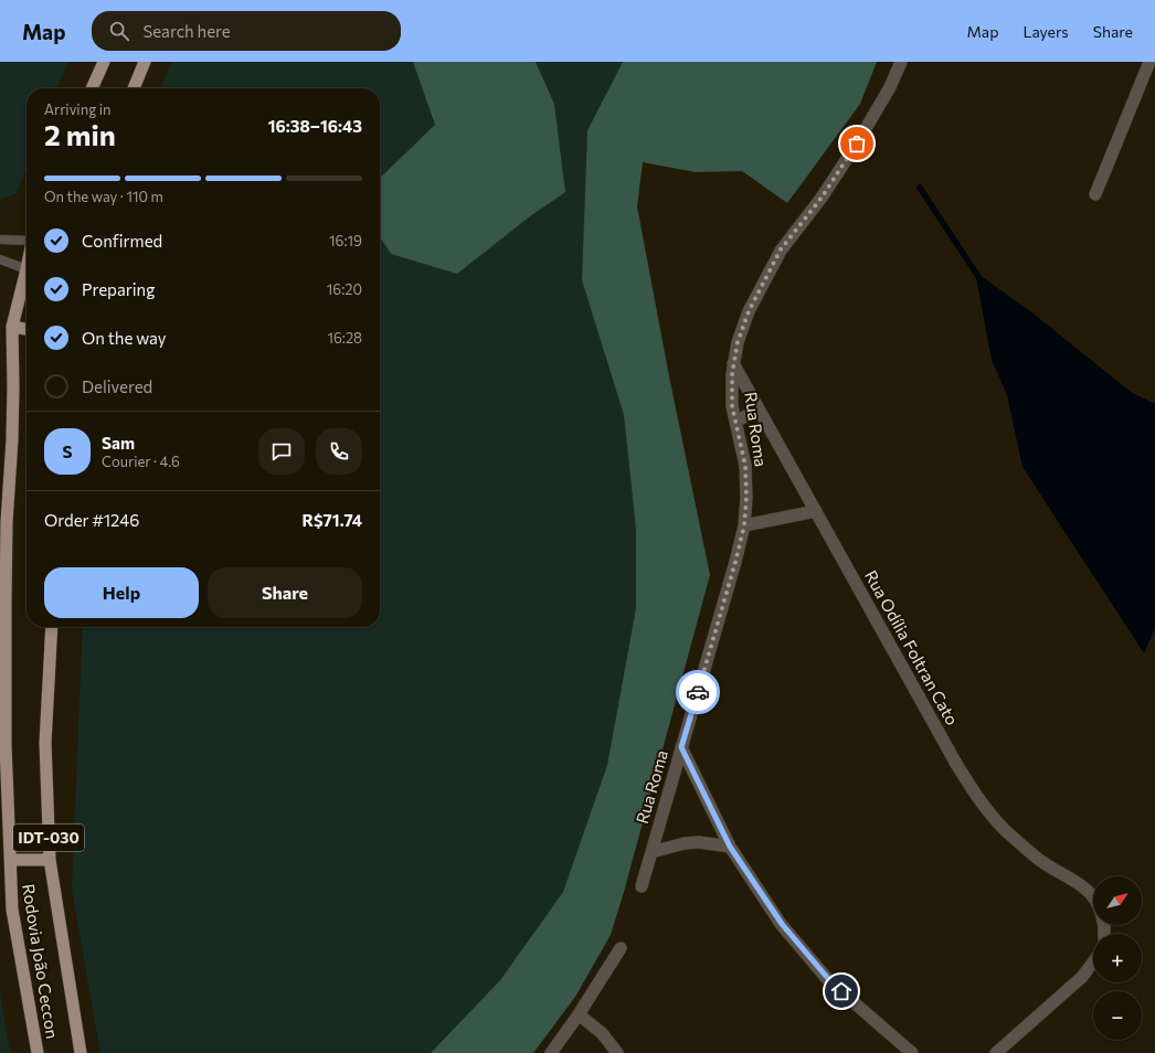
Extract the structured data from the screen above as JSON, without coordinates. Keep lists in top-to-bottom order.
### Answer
{
  "streets": {
    "main road": ["IDT-030", "Rodovia João Ceccon"],
    "street": ["Rua Roma", "Rua Odília Foltran Cato"]
  },
  "crossings": [
    ["Rua Roma", "Rua Odília Foltran Cato"]
  ],
  "north": "top right",
  "page": {
    "header": "Map",
    "search": "Search here",
    "nav": ["Map", "Layers", "Share"],
    "heading": ["2 min", "Arriving in", "16:38–16:43"],
    "panel": [
      "Sam",
      "Courier · 4.6",
      "Order #1246",
      "R$71.74"
    ],
    "bar": "On the way · 110 m",
    "list": [
      ["Confirmed", "16:19"],
      ["Preparing", "16:20"],
      ["On the way", "16:28"],
      "Delivered"
    ],
    "round": "S",
    "buttons": ["Help", "Share"],
    "map_buttons": ["+", "−"]
  }
}
